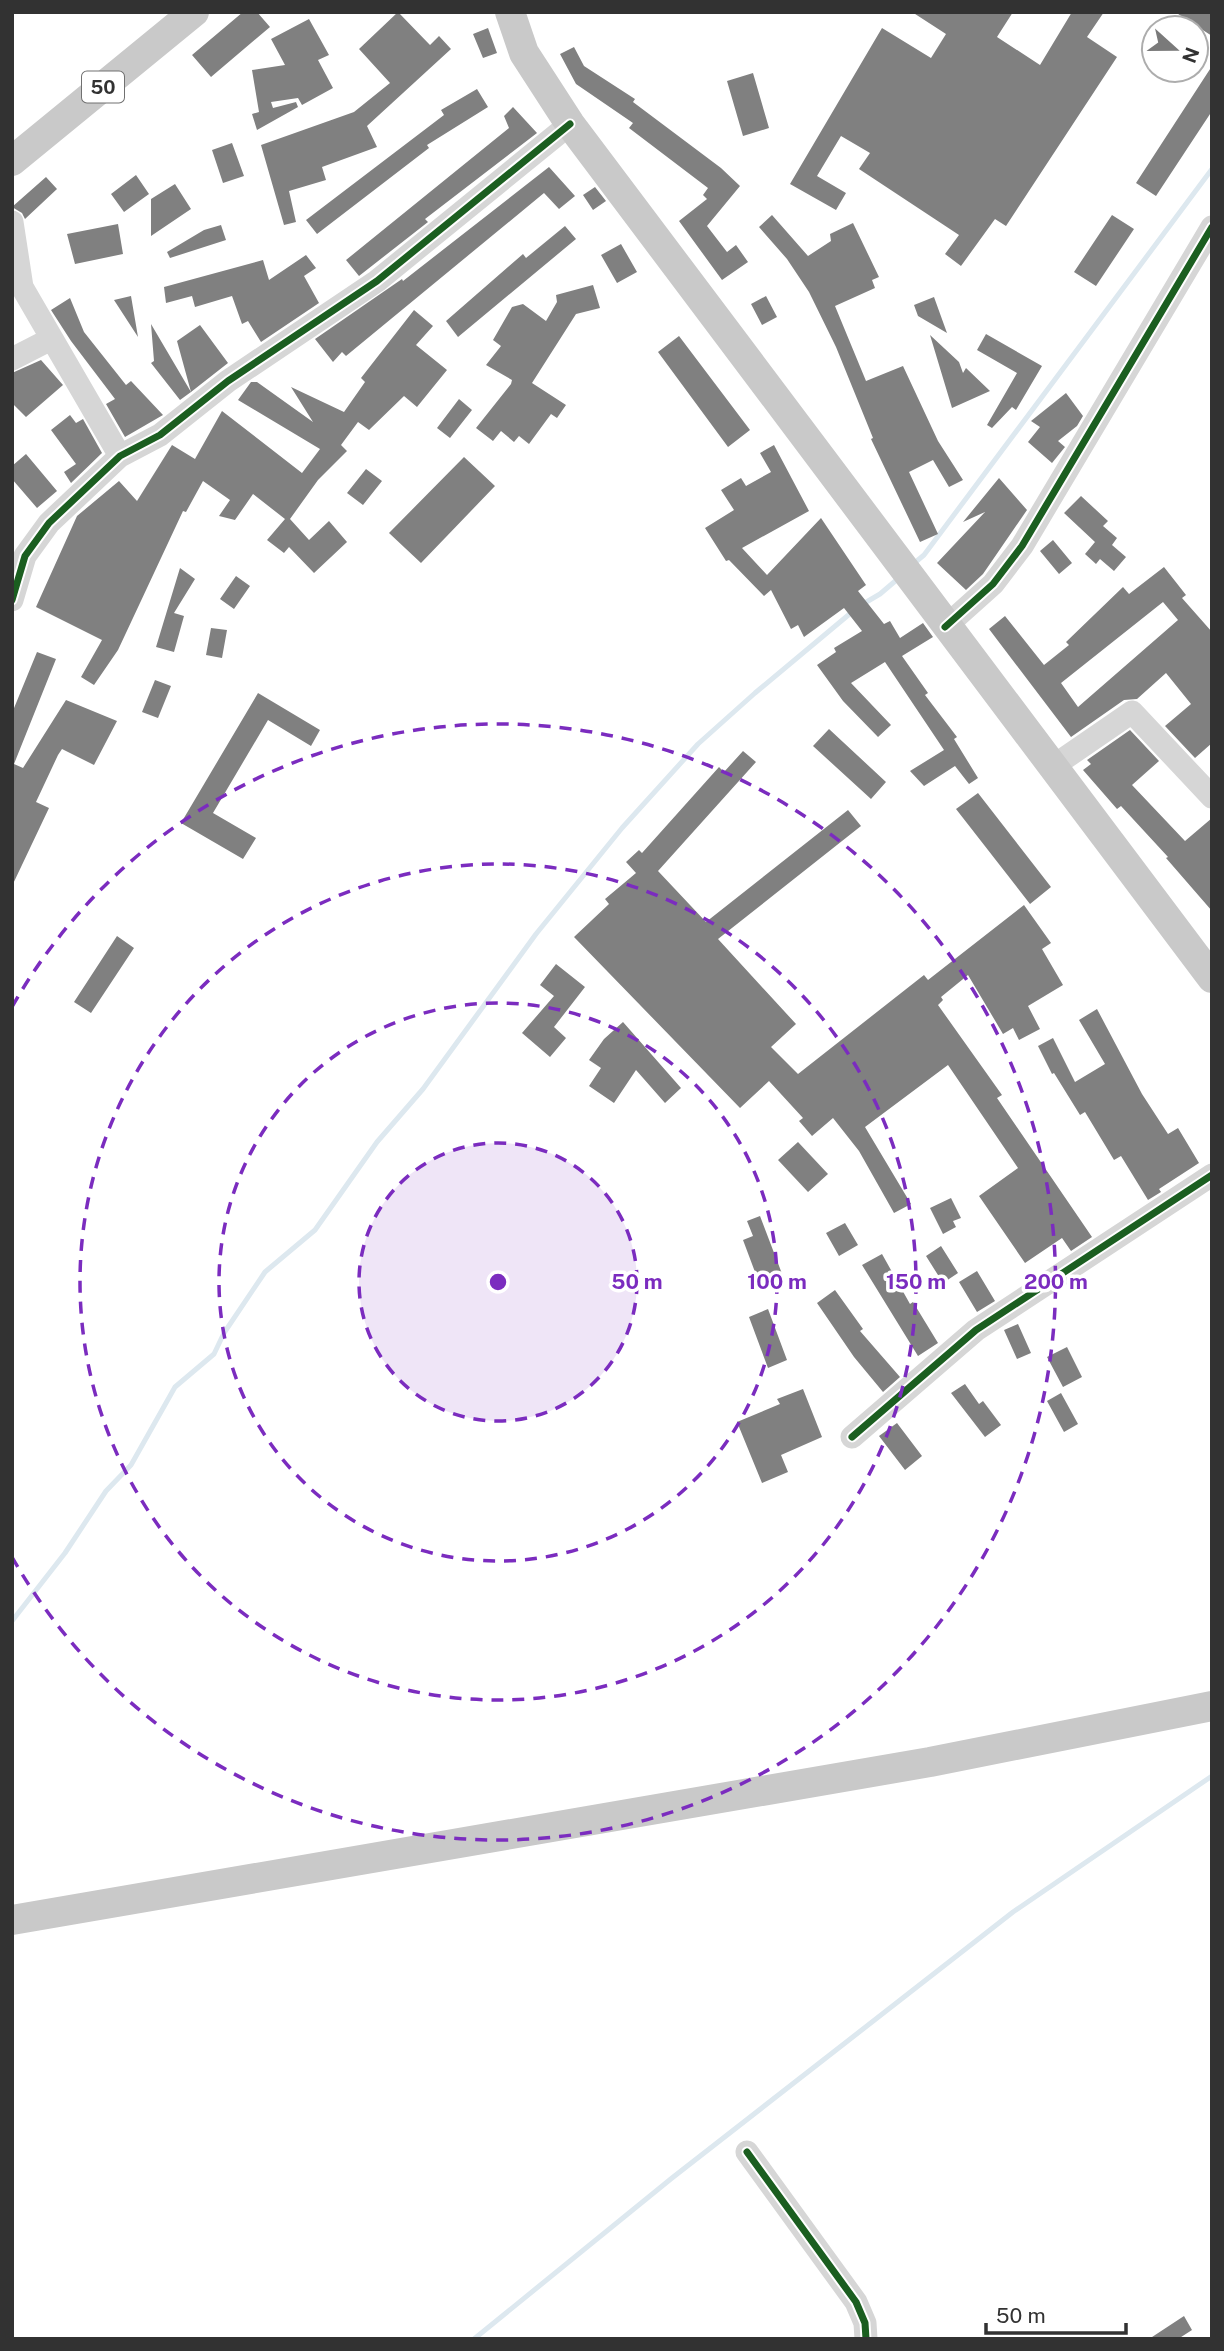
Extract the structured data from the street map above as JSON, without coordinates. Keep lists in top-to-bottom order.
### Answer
{
  "streets": {
    "main road": ["50"]
  },
  "scale_bar": "50 m",
  "north": "right",
  "rings": [
    "50 m",
    "100 m",
    "150 m",
    "200 m"
  ]
}
